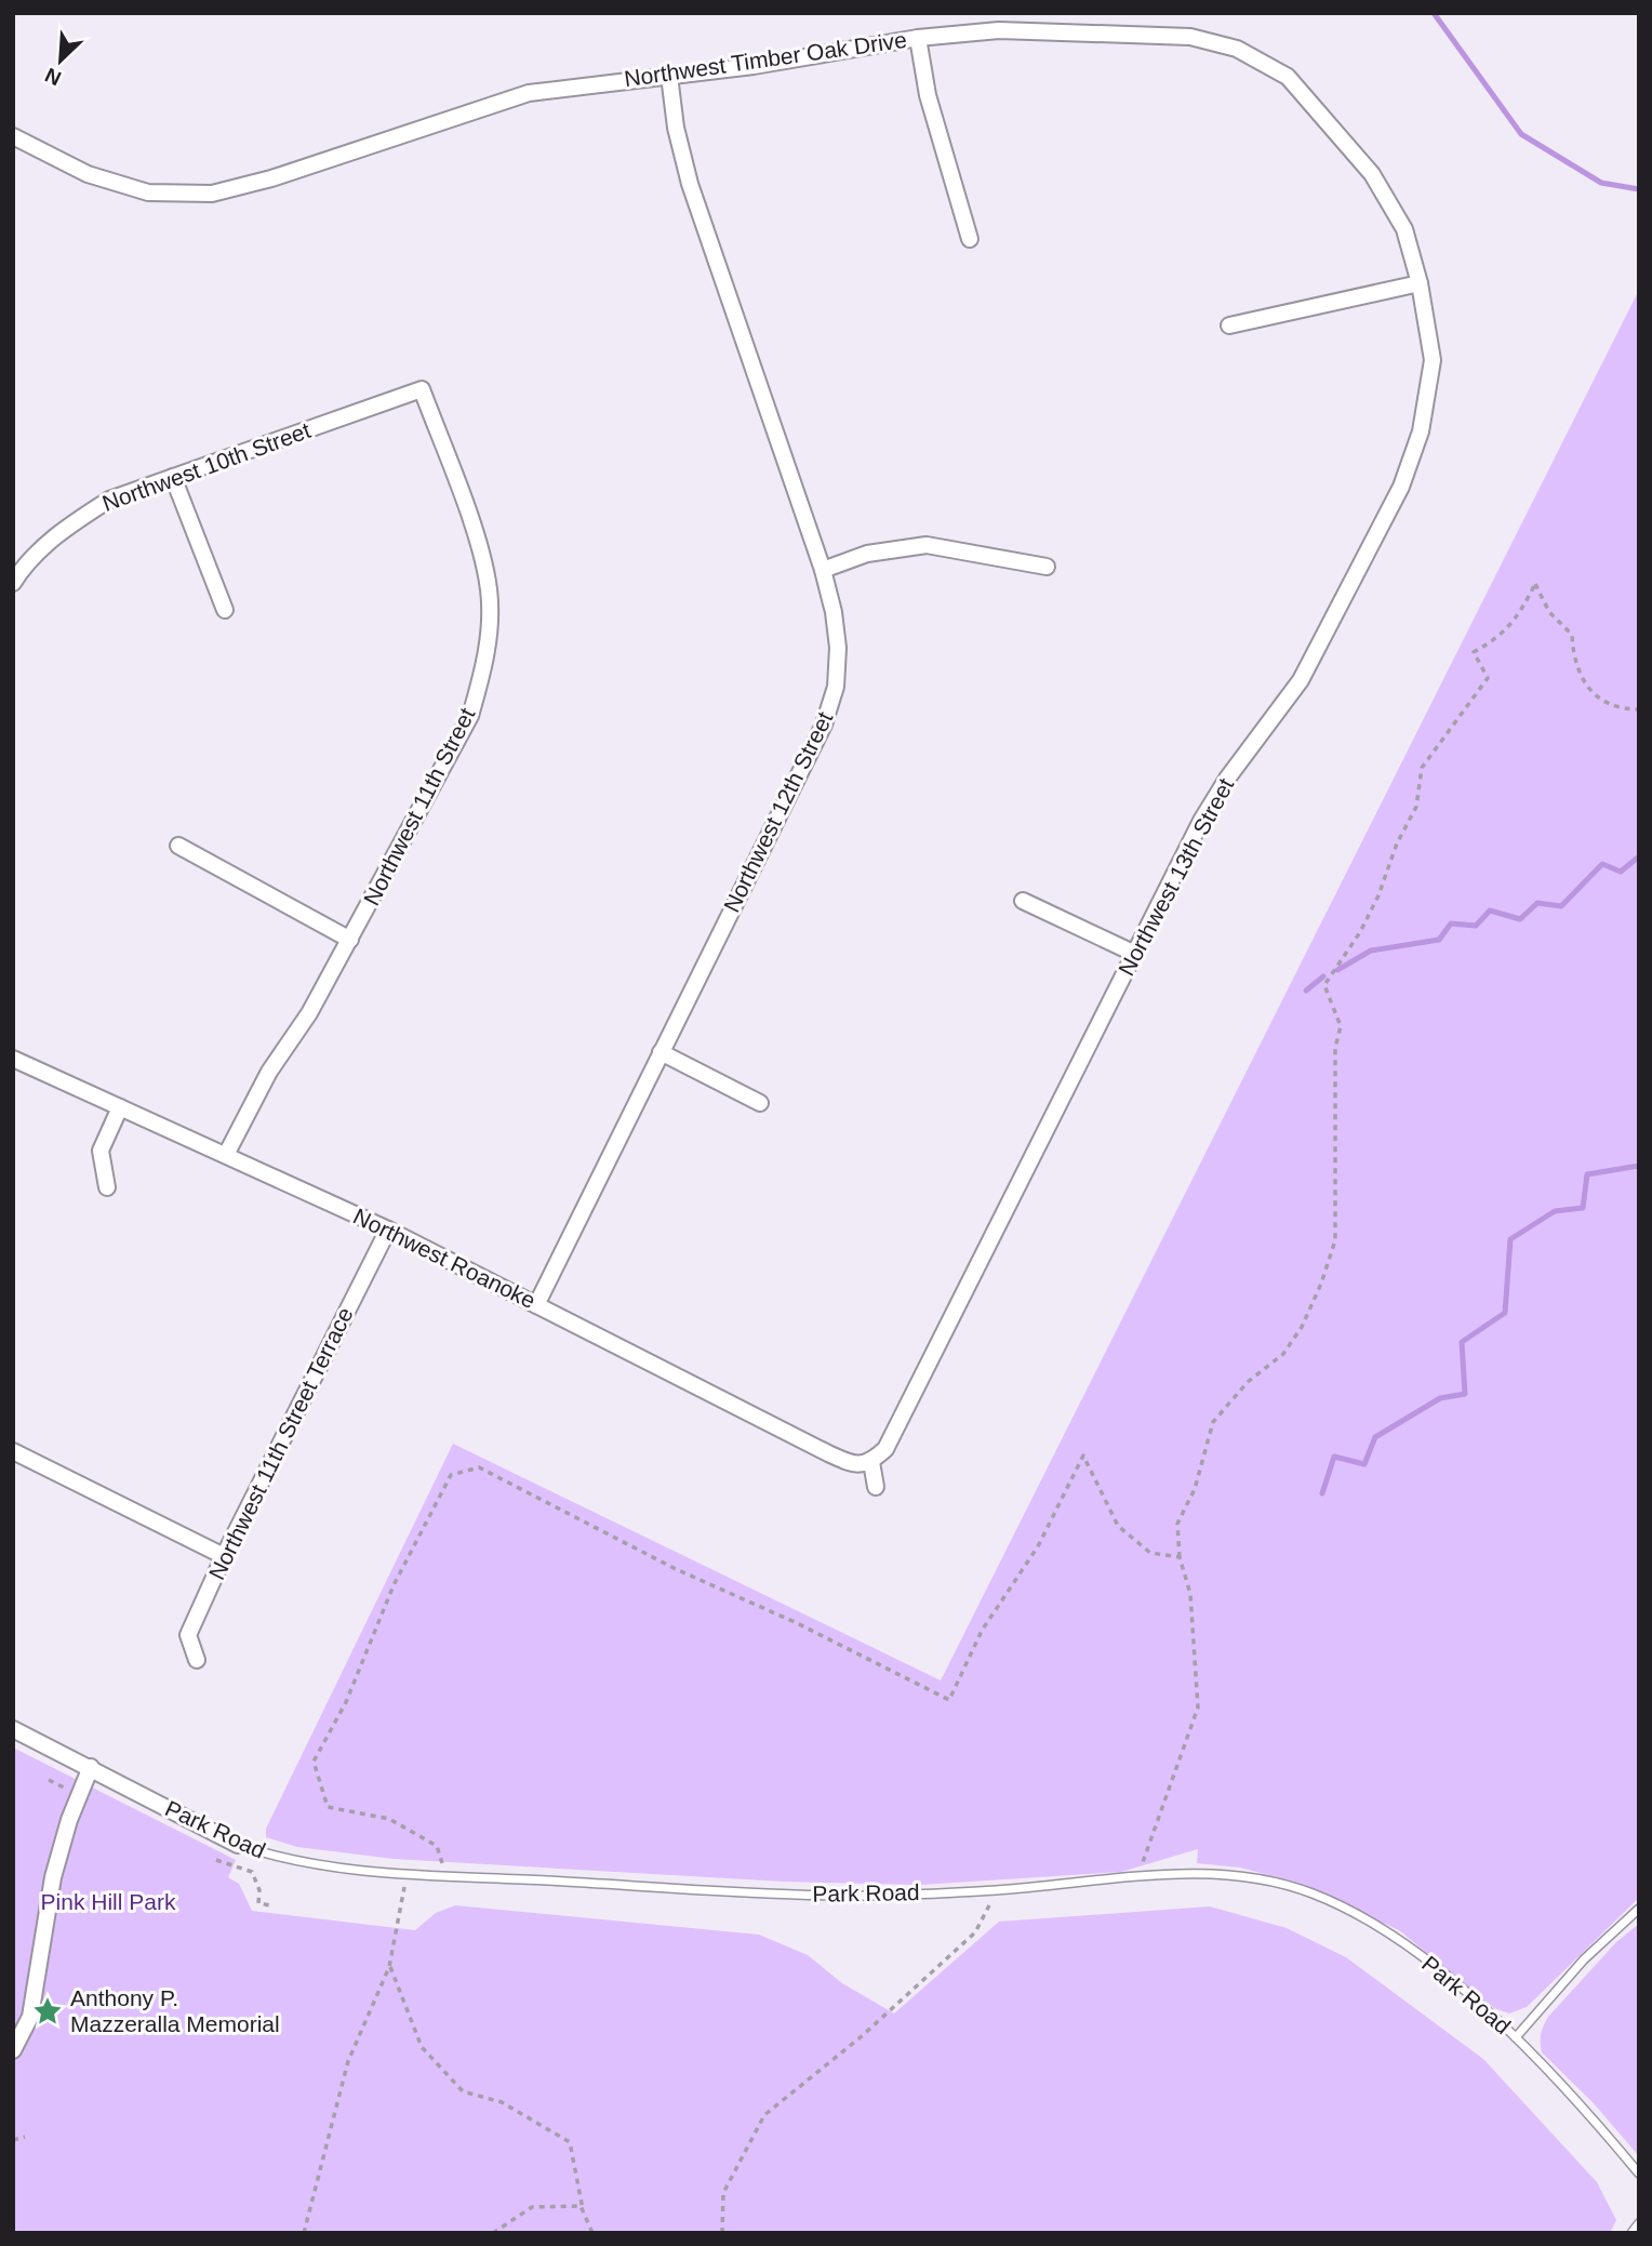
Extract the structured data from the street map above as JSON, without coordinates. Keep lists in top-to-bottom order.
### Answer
{
  "streets": {
    "street": [
      "Northwest Timber Oak Drive",
      "Northwest 10th Street",
      "Northwest 11th Street",
      "Northwest 12th Street",
      "Northwest 13th Street",
      "Northwest Roanoke",
      "Northwest 11th Street Terrace",
      "Park Road"
    ]
  },
  "crossings": [
    ["Northwest Timber Oak Drive", "Northwest 12th Street"],
    ["Northwest Timber Oak Drive", "Northwest 13th Street"],
    ["Northwest 10th Street", "Northwest 11th Street"],
    ["Northwest 11th Street", "Northwest Roanoke"],
    ["Northwest 12th Street", "Northwest Roanoke"],
    ["Northwest 13th Street", "Northwest Roanoke"],
    ["Northwest Roanoke", "Northwest 11th Street Terrace"]
  ],
  "parks": ["Pink Hill Park"],
  "places": {
    "place": ["Anthony P. Mazzeralla Memorial"]
  },
  "north": "bottom left"
}
